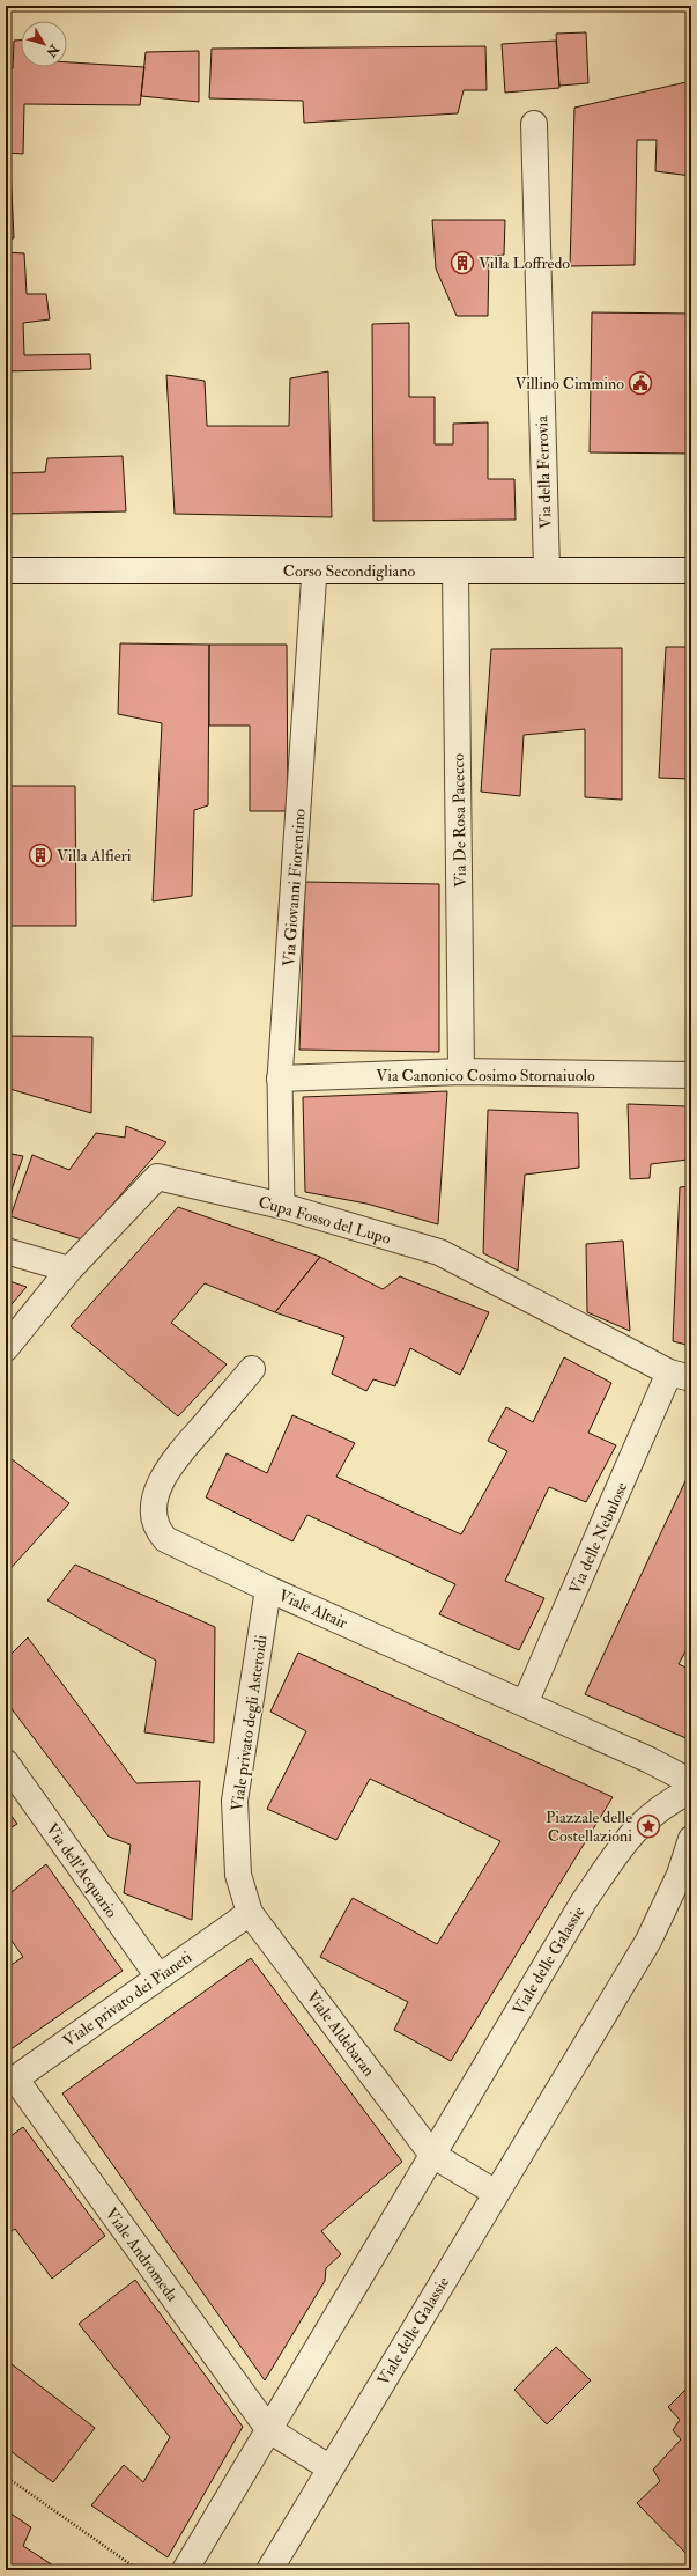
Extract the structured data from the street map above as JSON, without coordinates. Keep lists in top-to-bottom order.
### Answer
{
  "streets": {
    "street": [
      "Via della Ferrovia",
      "Corso Secondigliano",
      "Via De Rosa Pacecco",
      "Via Giovanni Fiorentino",
      "Via Canonico Cosimo Stornaiuolo",
      "Cupa Fosso del Lupo",
      "Via delle Nebulose",
      "Viale Altair",
      "Viale privato degli Asteroidi",
      "Via dell'Acquario",
      "Viale delle Galassie",
      "Viale privato dei Pianeti",
      "Viale Aldebaran",
      "Viale Andromeda"
    ]
  },
  "crossings": [
    ["Via della Ferrovia", "Corso Secondigliano"],
    ["Corso Secondigliano", "Via De Rosa Pacecco"],
    ["Corso Secondigliano", "Via Giovanni Fiorentino"],
    ["Via De Rosa Pacecco", "Via Canonico Cosimo Stornaiuolo"],
    ["Via Giovanni Fiorentino", "Via Canonico Cosimo Stornaiuolo"],
    ["Via Giovanni Fiorentino", "Cupa Fosso del Lupo"],
    ["Cupa Fosso del Lupo", "Via delle Nebulose"],
    ["Via delle Nebulose", "Viale Altair"],
    ["Viale Altair", "Viale privato degli Asteroidi"],
    ["Viale privato degli Asteroidi", "Viale privato dei Pianeti"],
    ["Viale privato degli Asteroidi", "Viale Aldebaran"],
    ["Via dell'Acquario", "Viale privato dei Pianeti"],
    ["Viale delle Galassie", "Viale Aldebaran"],
    ["Viale delle Galassie", "Viale Andromeda"],
    ["Viale privato dei Pianeti", "Viale Aldebaran"],
    ["Viale privato dei Pianeti", "Viale Andromeda"]
  ],
  "places": {
    "building": ["Villa Loffredo", "Villa Alfieri"],
    "public building": ["Villino Cimmino"],
    "place": ["Piazzale delle Costellazioni"]
  },
  "north": "bottom right"
}
